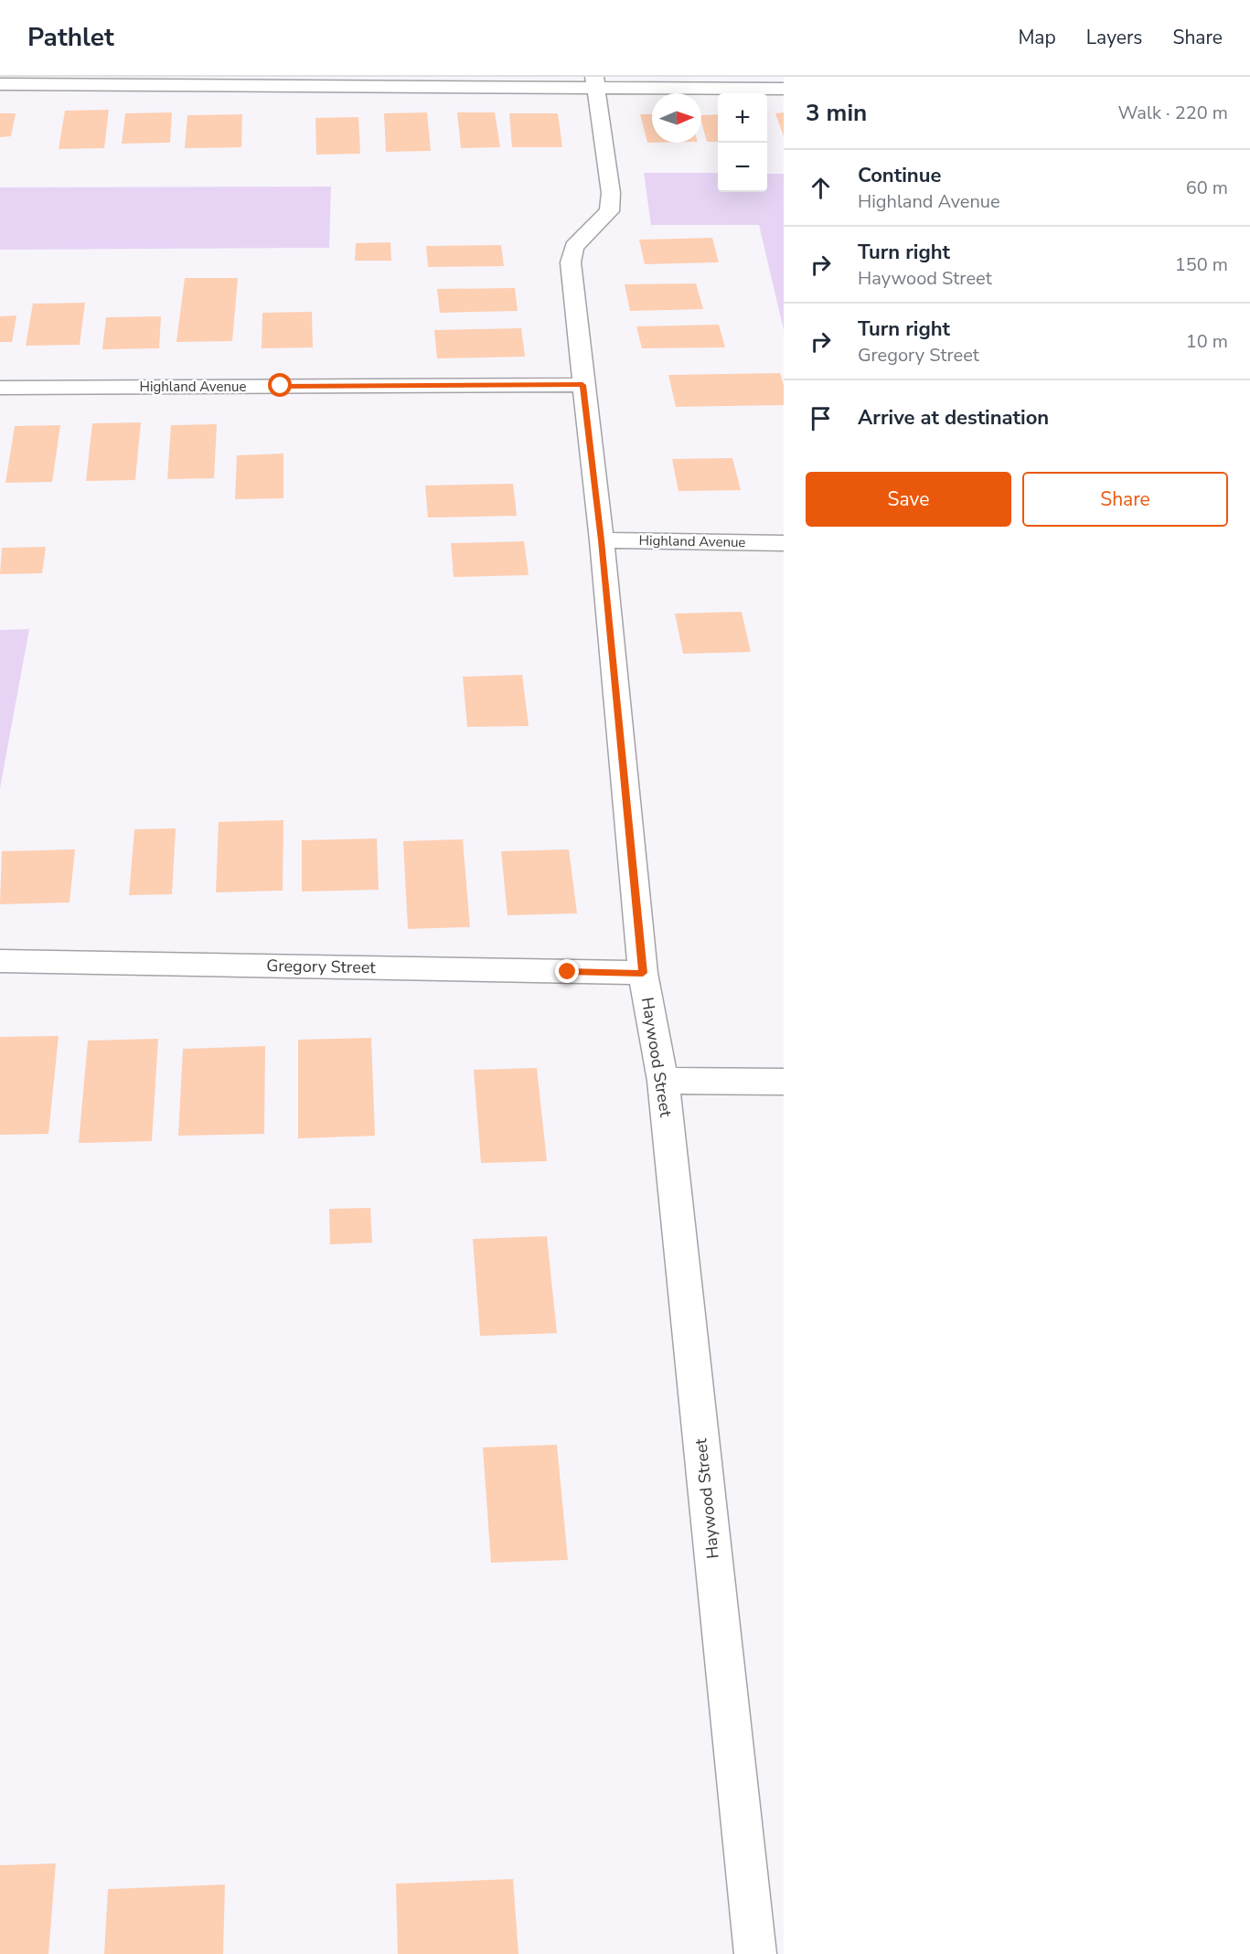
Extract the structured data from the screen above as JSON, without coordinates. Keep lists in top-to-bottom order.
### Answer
{
  "streets": {
    "street": ["Highland Avenue", "Gregory Street", "Haywood Street"]
  },
  "crossings": [
    ["Highland Avenue", "Haywood Street"],
    ["Gregory Street", "Haywood Street"]
  ],
  "north": "right",
  "page": {
    "header": "Pathlet",
    "nav": ["Map", "Layers", "Share"],
    "heading": ["3 min", "Walk · 220 m"],
    "map_buttons": ["+", "−"],
    "list": [
      ["Continue", "Highland Avenue", "60 m"],
      ["Turn right", "Haywood Street", "150 m"],
      ["Turn right", "Gregory Street", "10 m"],
      "Arrive at destination"
    ],
    "buttons": ["Save", "Share"]
  }
}
